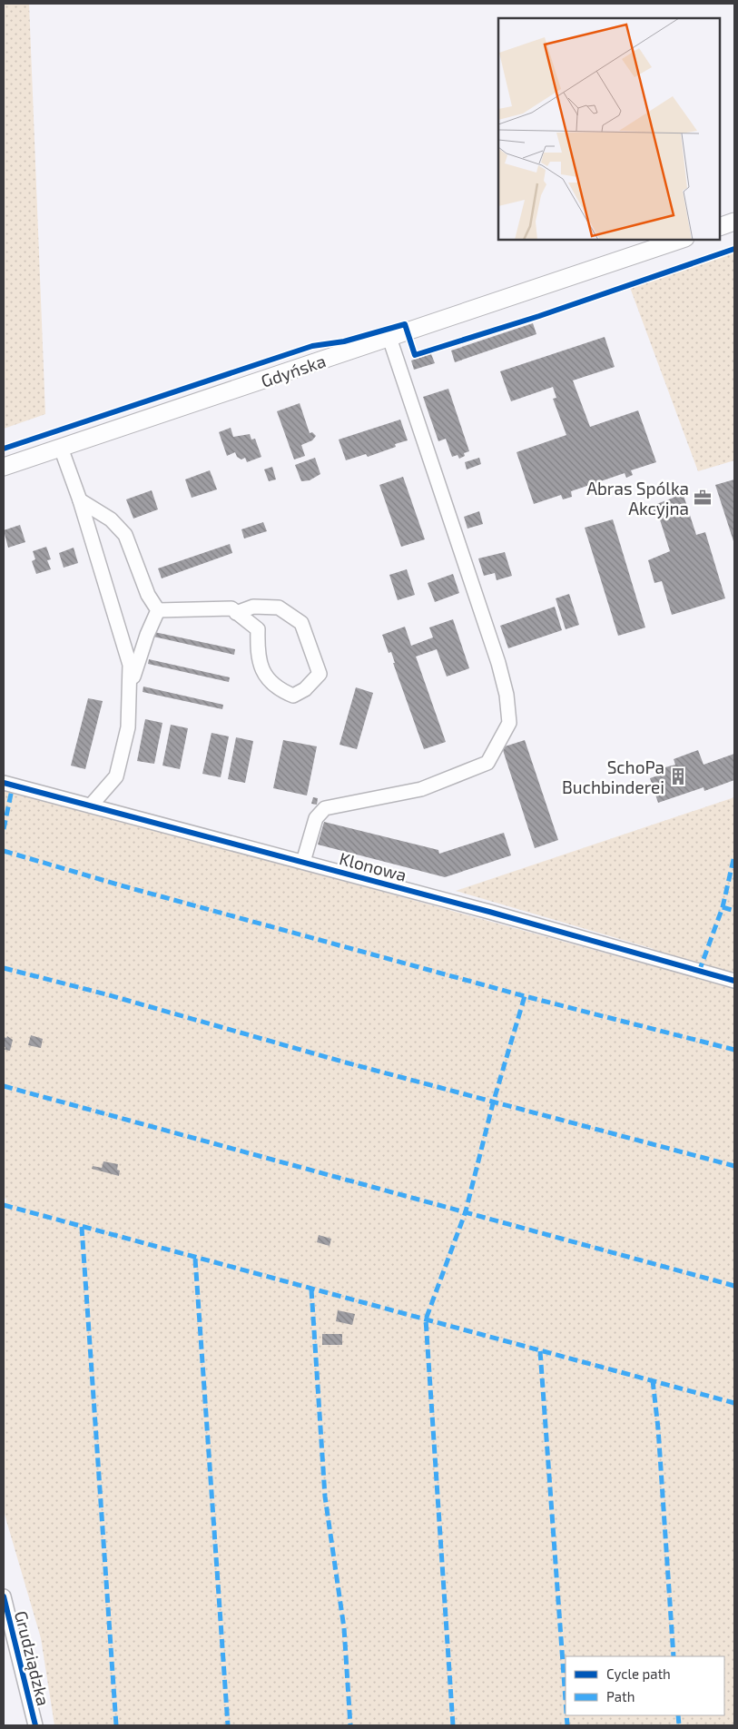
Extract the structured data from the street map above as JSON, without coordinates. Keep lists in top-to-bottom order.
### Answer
{
  "streets": {
    "main road": ["Gdyńska"],
    "street": ["Klonowa", "Grudziądzka"]
  },
  "places": {
    "office": ["Abras Spólka Akcyjna"],
    "building": ["SchoPa Buchbinderei"]
  },
  "legend": ["Cycle path", "Path"]
}
